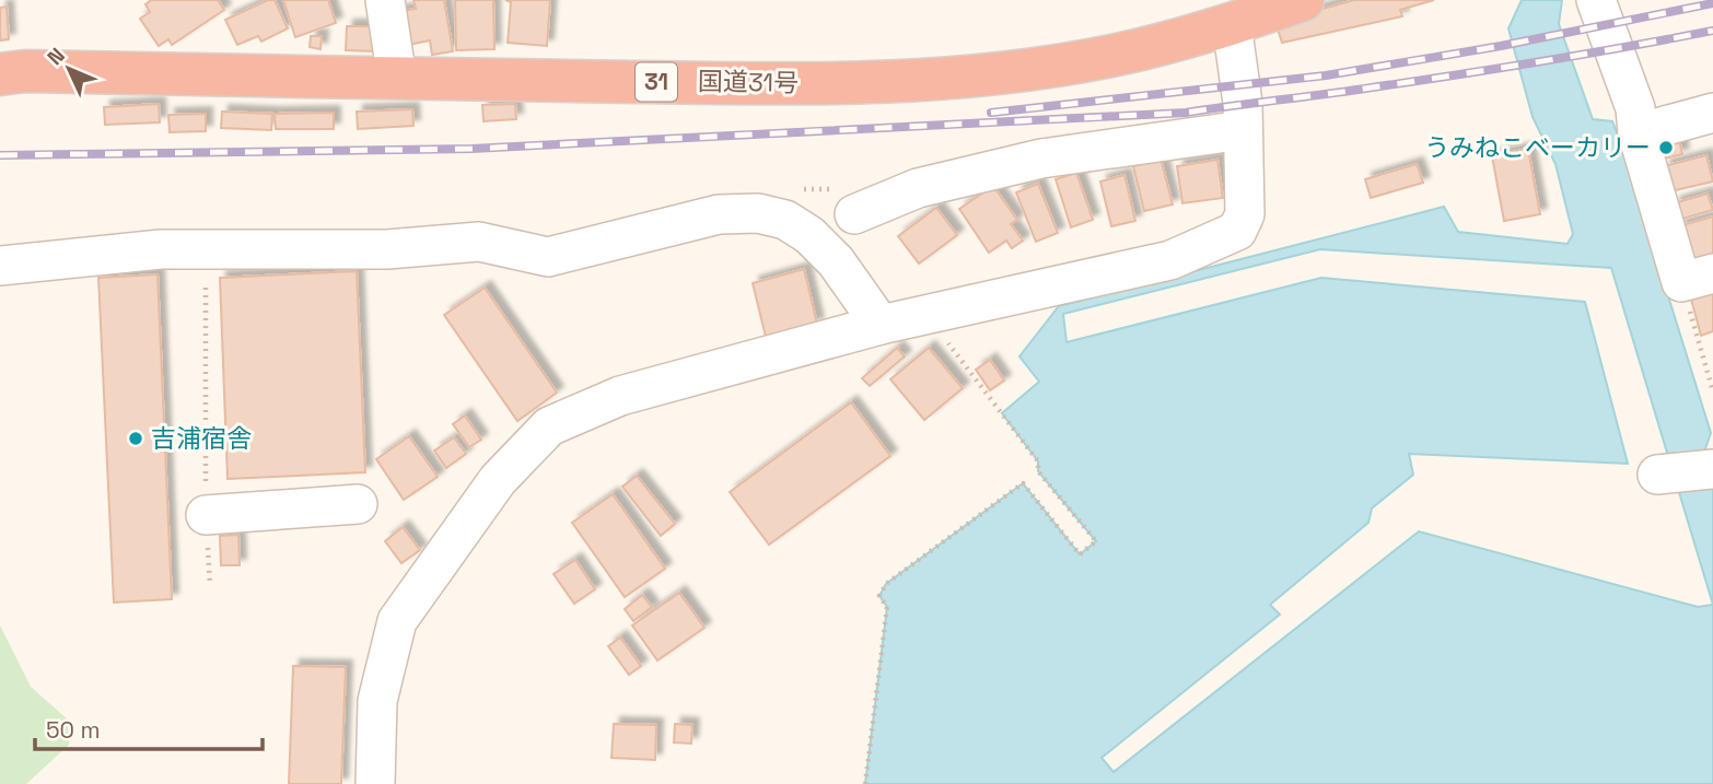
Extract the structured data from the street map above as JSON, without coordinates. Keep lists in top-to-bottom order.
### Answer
{
  "streets": {
    "highway": ["31", "国道31号"]
  },
  "places": ["うみねこベーカリー", "吉浦宿舎"],
  "scale_bar": "50 m",
  "north": "top left"
}
